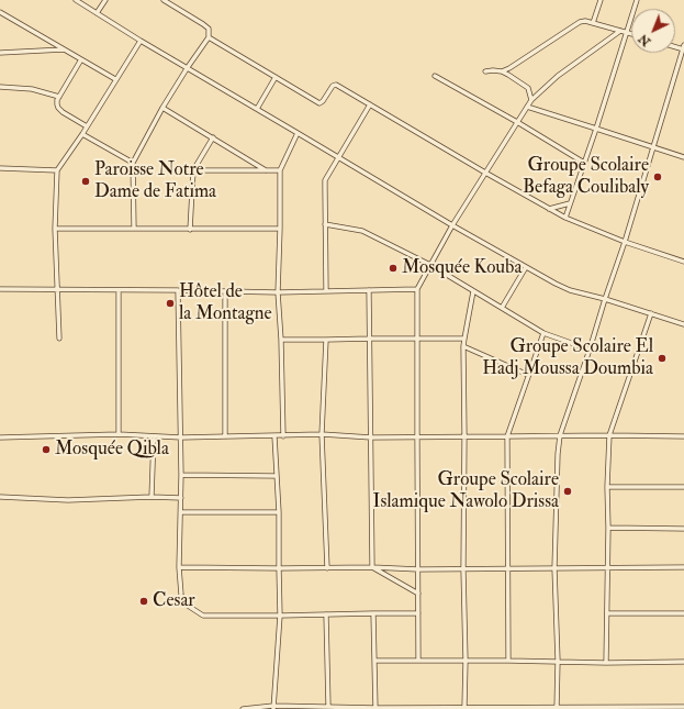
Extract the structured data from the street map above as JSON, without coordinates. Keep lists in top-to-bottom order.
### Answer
{
  "places": [
    "Groupe Scolaire Befaga Coulibaly",
    "Paroisse Notre Dame de Fatima",
    "Mosquée Kouba",
    "Hôtel de la Montagne",
    "Groupe Scolaire El Hadj Moussa Doumbia",
    "Mosquée Qibla",
    "Groupe Scolaire Islamique Nawolo Drissa",
    "Cesar"
  ],
  "north": "bottom left"
}
